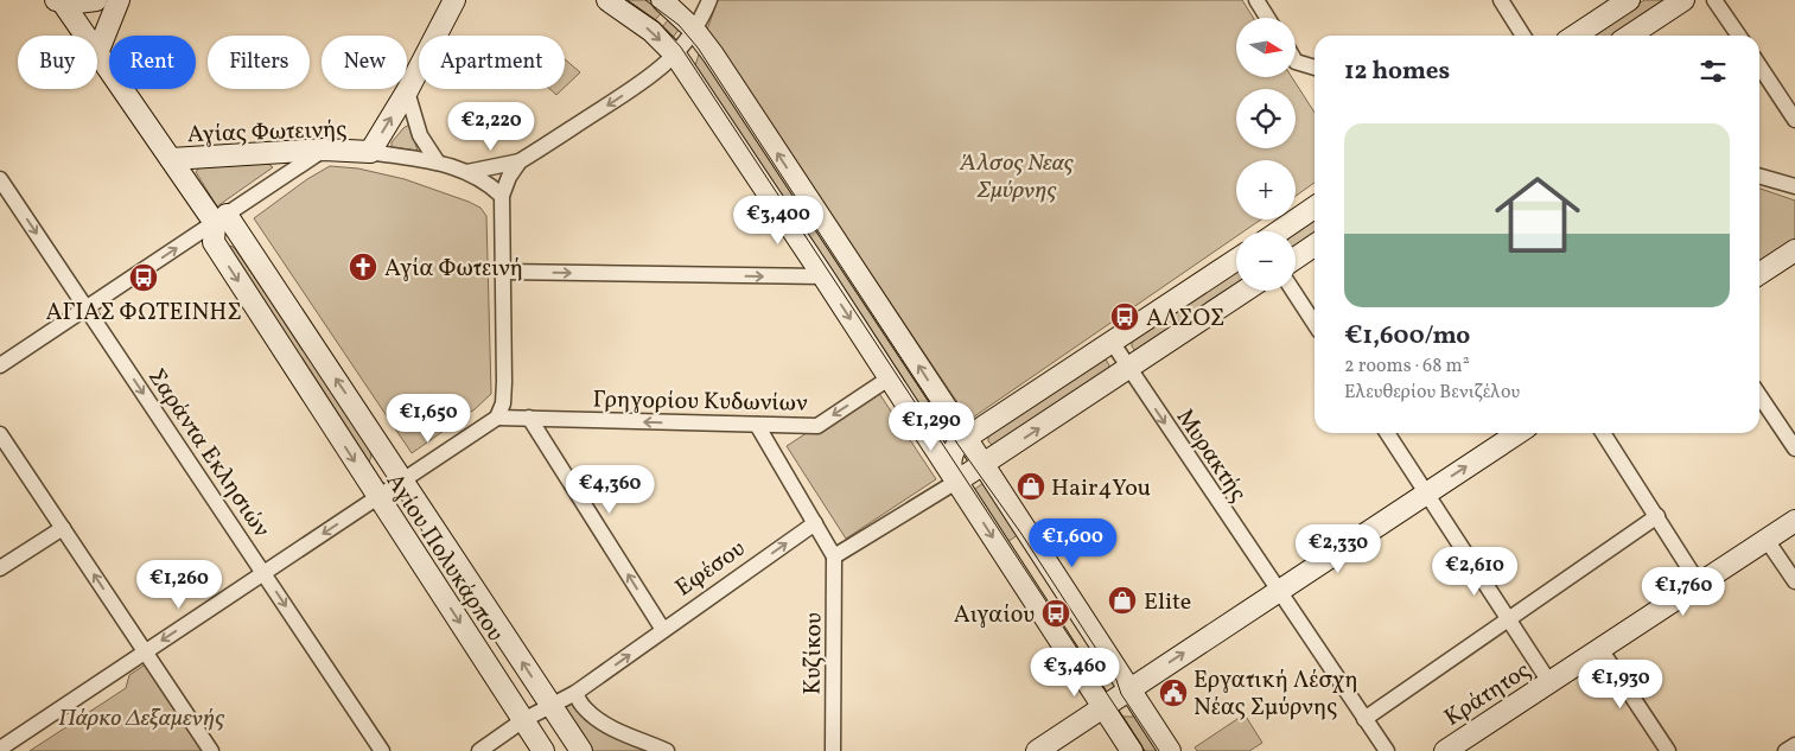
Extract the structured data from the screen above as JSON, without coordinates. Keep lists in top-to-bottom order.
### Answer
{
  "streets": {
    "street": [
      "Αγίας Φωτεινής",
      "Γρηγορίου Κυδωνίων",
      "Σαράντα Εκλησιών",
      "Μυρακτής",
      "Αγίου Πολυκάρπου",
      "Εφέσου",
      "Κυζίκου",
      "Κράτητος"
    ]
  },
  "crossings": [
    ["Αγίας Φωτεινής", "Αγίου Πολυκάρπου"],
    ["Αγίου Πολυκάρπου", "Εφέσου"]
  ],
  "one_way": ["Σαράντα Εκλησιών", "Μυρακτής", "Εφέσου"],
  "parks": ["Άλσος Νεας Σμύρνης", "Πάρκο Δεξαμενής"],
  "places": {
    "church": ["Αγία Φωτεινή"],
    "bus stop": ["ΑΓΙΑΣ ΦΩΤΕΙΝΗΣ", "ΑΛΣΟΣ", "Αιγαίου"],
    "shop": ["Hair4You", "Elite"],
    "public building": ["Εργατική Λέσχη Νέας Σμύρνης"]
  },
  "north": "right",
  "page": {
    "map_buttons": ["+", "−"],
    "chip": [
      "Buy",
      "Rent",
      "Filters",
      "New",
      "Apartment"
    ],
    "heading": "12 homes",
    "price": [
      "€2,220",
      "€3,400",
      "€1,650",
      "€1,290",
      "€4,360",
      "€1,600",
      "€2,330",
      "€2,610",
      "€1,260",
      "€1,760",
      "€3,460",
      "€1,930"
    ],
    "list": [
      {
        "name": "€1,600/mo",
        "note": "2 rooms · 68 m² · Ελευθερίου Βενιζέλου"
      }
    ]
  }
}
